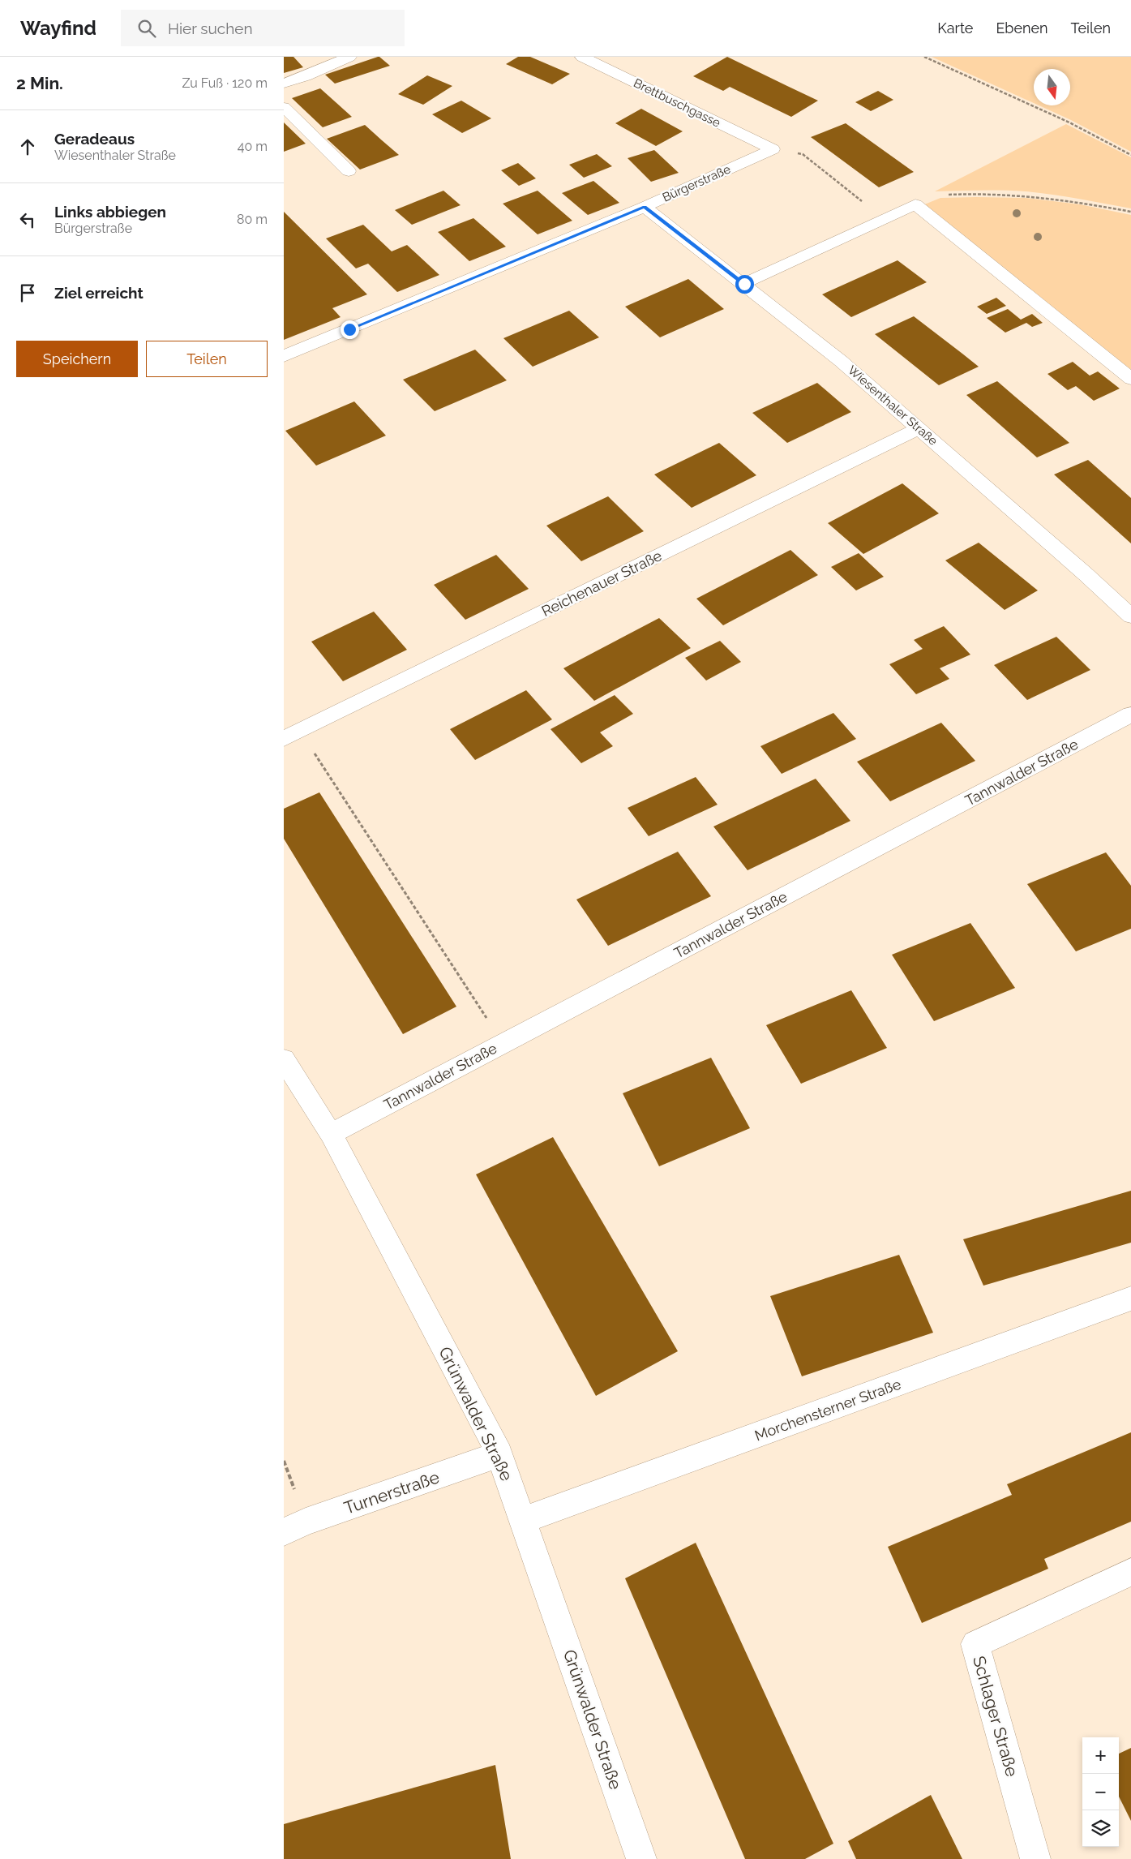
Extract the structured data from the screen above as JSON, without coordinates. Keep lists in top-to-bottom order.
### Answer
{
  "streets": {
    "street": [
      "Brettbuschgasse",
      "Bürgerstraße",
      "Wiesenthaler Straße",
      "Reichenauer Straße",
      "Tannwalder Straße",
      "Morchensterner Straße",
      "Grünwalder Straße",
      "Turnerstraße",
      "Schlager Straße"
    ]
  },
  "crossings": [
    ["Brettbuschgasse", "Bürgerstraße"],
    ["Bürgerstraße", "Wiesenthaler Straße"],
    ["Wiesenthaler Straße", "Reichenauer Straße"],
    ["Tannwalder Straße", "Grünwalder Straße"],
    ["Morchensterner Straße", "Grünwalder Straße"],
    ["Grünwalder Straße", "Turnerstraße"]
  ],
  "north": "bottom",
  "page": {
    "header": "Wayfind",
    "search": "Hier suchen",
    "nav": ["Karte", "Ebenen", "Teilen"],
    "heading": ["2 Min.", "Zu Fuß · 120 m"],
    "list": [
      ["Geradeaus", "Wiesenthaler Straße", "40 m"],
      ["Links abbiegen", "Bürgerstraße", "80 m"],
      "Ziel erreicht"
    ],
    "buttons": ["Speichern", "Teilen"],
    "map_buttons": ["+", "−"]
  }
}
